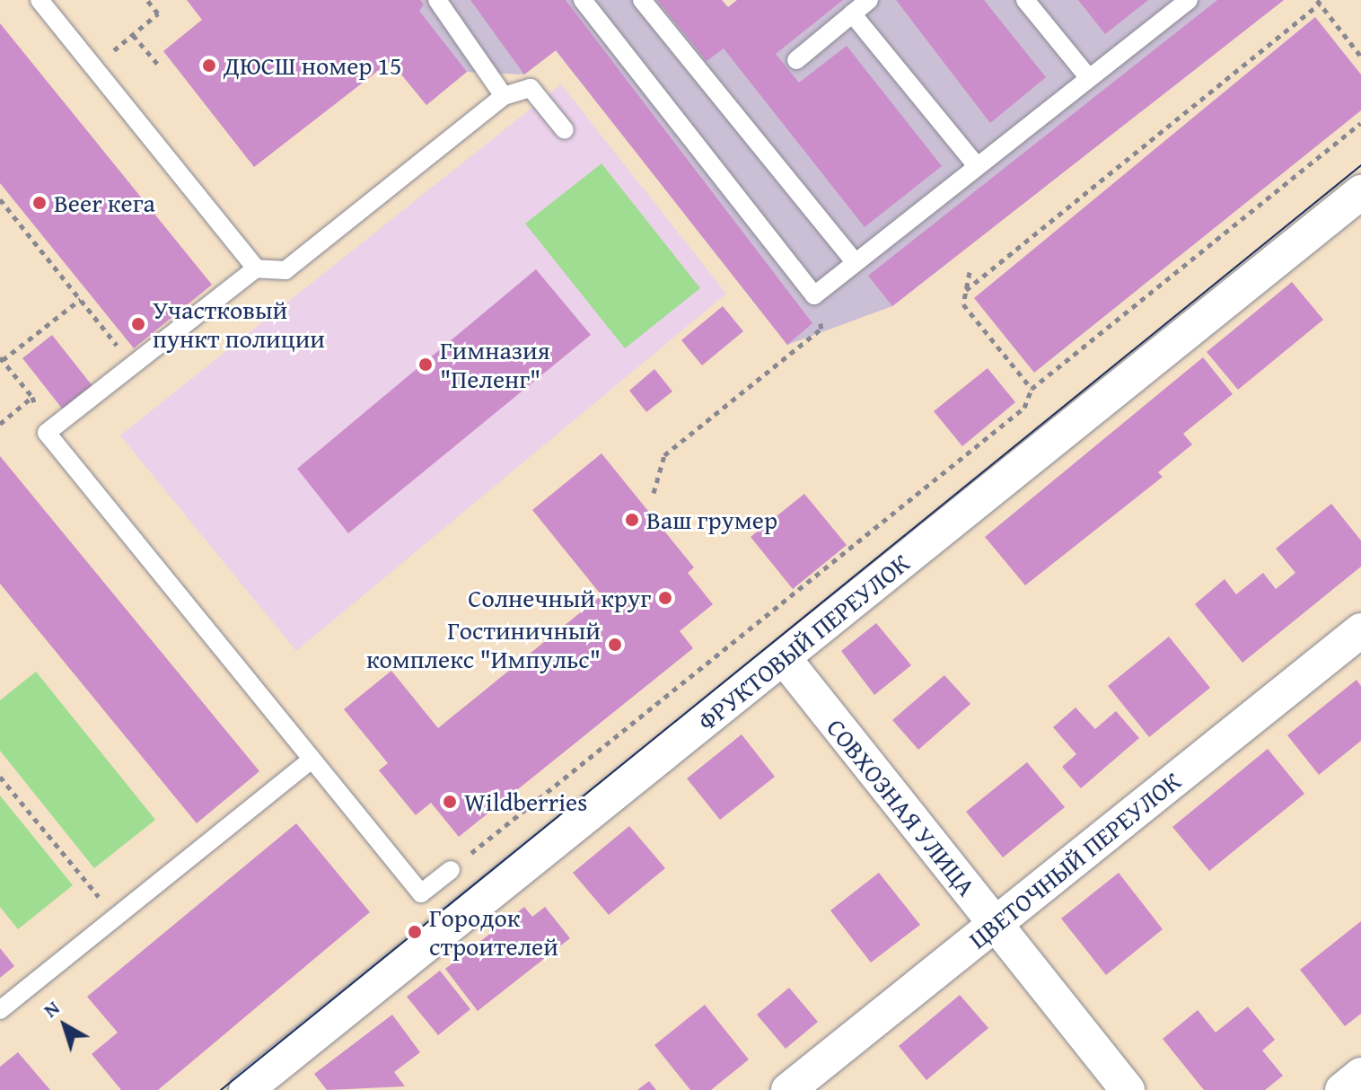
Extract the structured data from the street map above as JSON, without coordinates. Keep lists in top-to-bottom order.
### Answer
{
  "streets": {
    "street": ["ФРУКТОВЫЙ ПЕРЕУЛОК", "СОВХОЗНАЯ УЛИЦА", "ЦВЕТОЧНЫЙ ПЕРЕУЛОК"]
  },
  "crossings": [
    ["ФРУКТОВЫЙ ПЕРЕУЛОК", "СОВХОЗНАЯ УЛИЦА"],
    ["СОВХОЗНАЯ УЛИЦА", "ЦВЕТОЧНЫЙ ПЕРЕУЛОК"]
  ],
  "places": [
    "ДЮСШ номер 15",
    "Beer кега",
    "Участковый пункт полиции",
    "Гимназия \"Пеленг\"",
    "Ваш грумер",
    "Солнечный круг",
    "Гостиничный комплекс \"Импульс\"",
    "Wildberries",
    "Городок строителей"
  ],
  "north": "top left"
}
